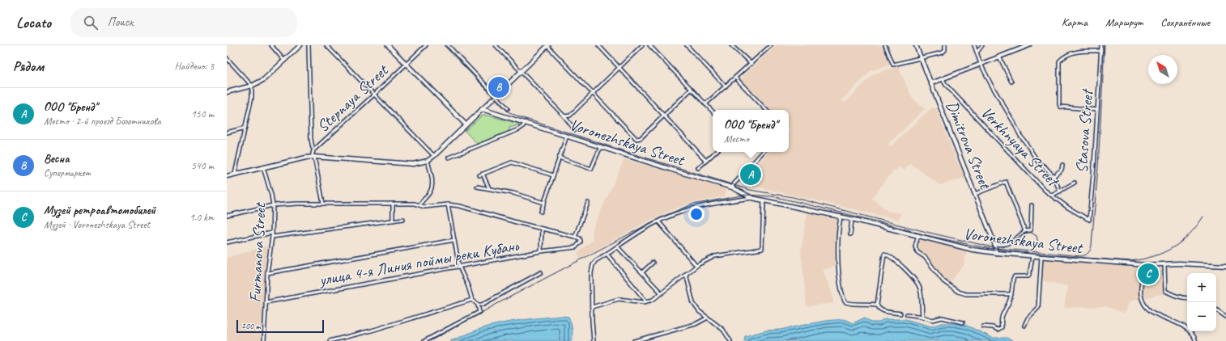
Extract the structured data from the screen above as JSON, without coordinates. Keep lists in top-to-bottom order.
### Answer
{
  "streets": {
    "street": [
      "Stepnaya Street",
      "Stasova Street",
      "Voronezhskaya Street",
      "Dimitrova Street",
      "Verkhnyaya Street",
      "Furmanova Street",
      "улица 4-я Линия поймы реки Кубань"
    ]
  },
  "crossings": [
    ["Stasova Street", "Verkhnyaya Street"],
    ["Voronezhskaya Street", "Dimitrova Street"],
    ["Furmanova Street", "улица 4-я Линия поймы реки Кубань"]
  ],
  "scale_bar": "200 m",
  "north": "top left",
  "page": {
    "header": "Locato",
    "search": "Поиск",
    "nav": ["Карта", "Маршрут", "Сохранённые"],
    "heading": ["Рядом", "Найдено: 3"],
    "pins": ["B", "A", "C"],
    "list": [
      {
        "mark": "A",
        "name": "ООО \"Бренд\"",
        "note": "Место · 2-й проезд Болотникова",
        "value": "150 m"
      },
      {
        "mark": "B",
        "name": "Весна",
        "note": "Супермаркет",
        "value": "540 m"
      },
      {
        "mark": "C",
        "name": "Музей ретроавтомобилей",
        "note": "Музей · Voronezhskaya Street",
        "value": "1.0 km"
      }
    ],
    "popup": ["ООО \"Бренд\"", "Место"],
    "map_buttons": ["+", "−"],
    "scale": "200 m"
  }
}
